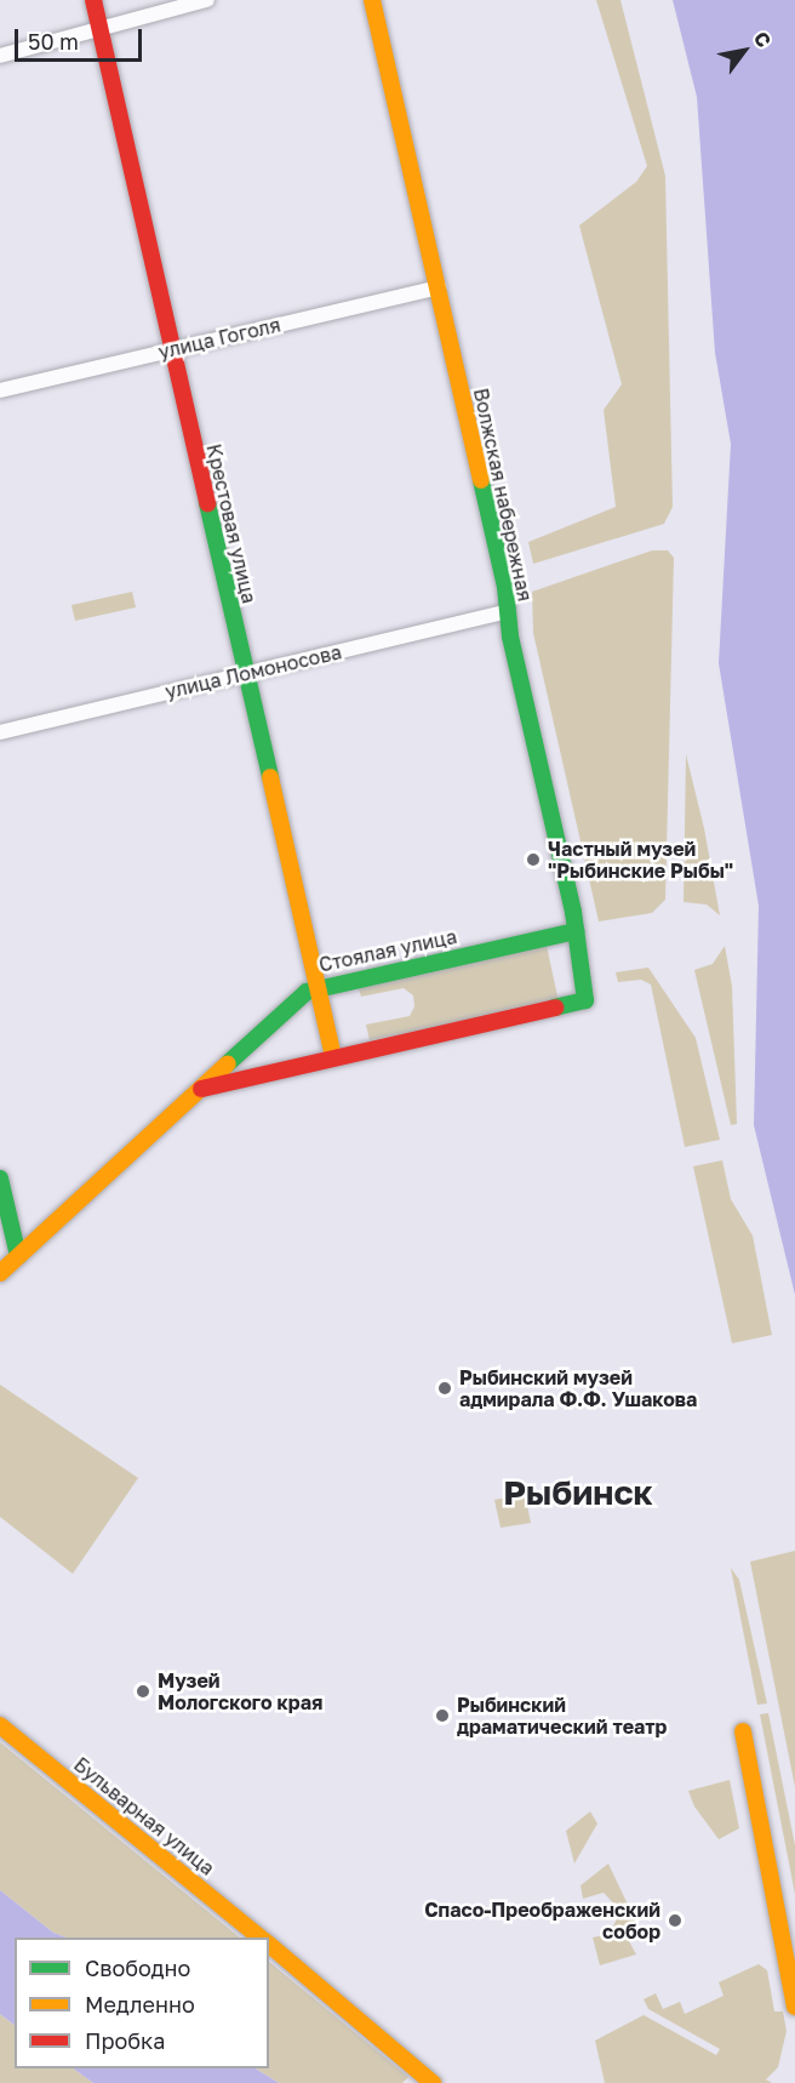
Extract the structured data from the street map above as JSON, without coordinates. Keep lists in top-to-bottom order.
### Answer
{
  "streets": {
    "street": [
      "улица Гоголя",
      "Волжская набережная",
      "Крестовая улица",
      "улица Ломоносова",
      "Стоялая улица",
      "Бульварная улица"
    ]
  },
  "crossings": [
    ["улица Гоголя", "Волжская набережная"],
    ["улица Гоголя", "Крестовая улица"],
    ["Волжская набережная", "улица Ломоносова"],
    ["Волжская набережная", "Стоялая улица"],
    ["Крестовая улица", "улица Ломоносова"],
    ["Крестовая улица", "Стоялая улица"]
  ],
  "districts": ["Рыбинск"],
  "places": [
    "Частный музей \"Рыбинские Рыбы\"",
    "Рыбинский музей адмирала Ф.Ф. Ушакова",
    "Музей Мологского края",
    "Рыбинский драматический театр",
    "Спасо-Преображенский собор"
  ],
  "legend": ["Свободно", "Медленно", "Пробка"],
  "scale_bar": "50 m",
  "north": "top right"
}
